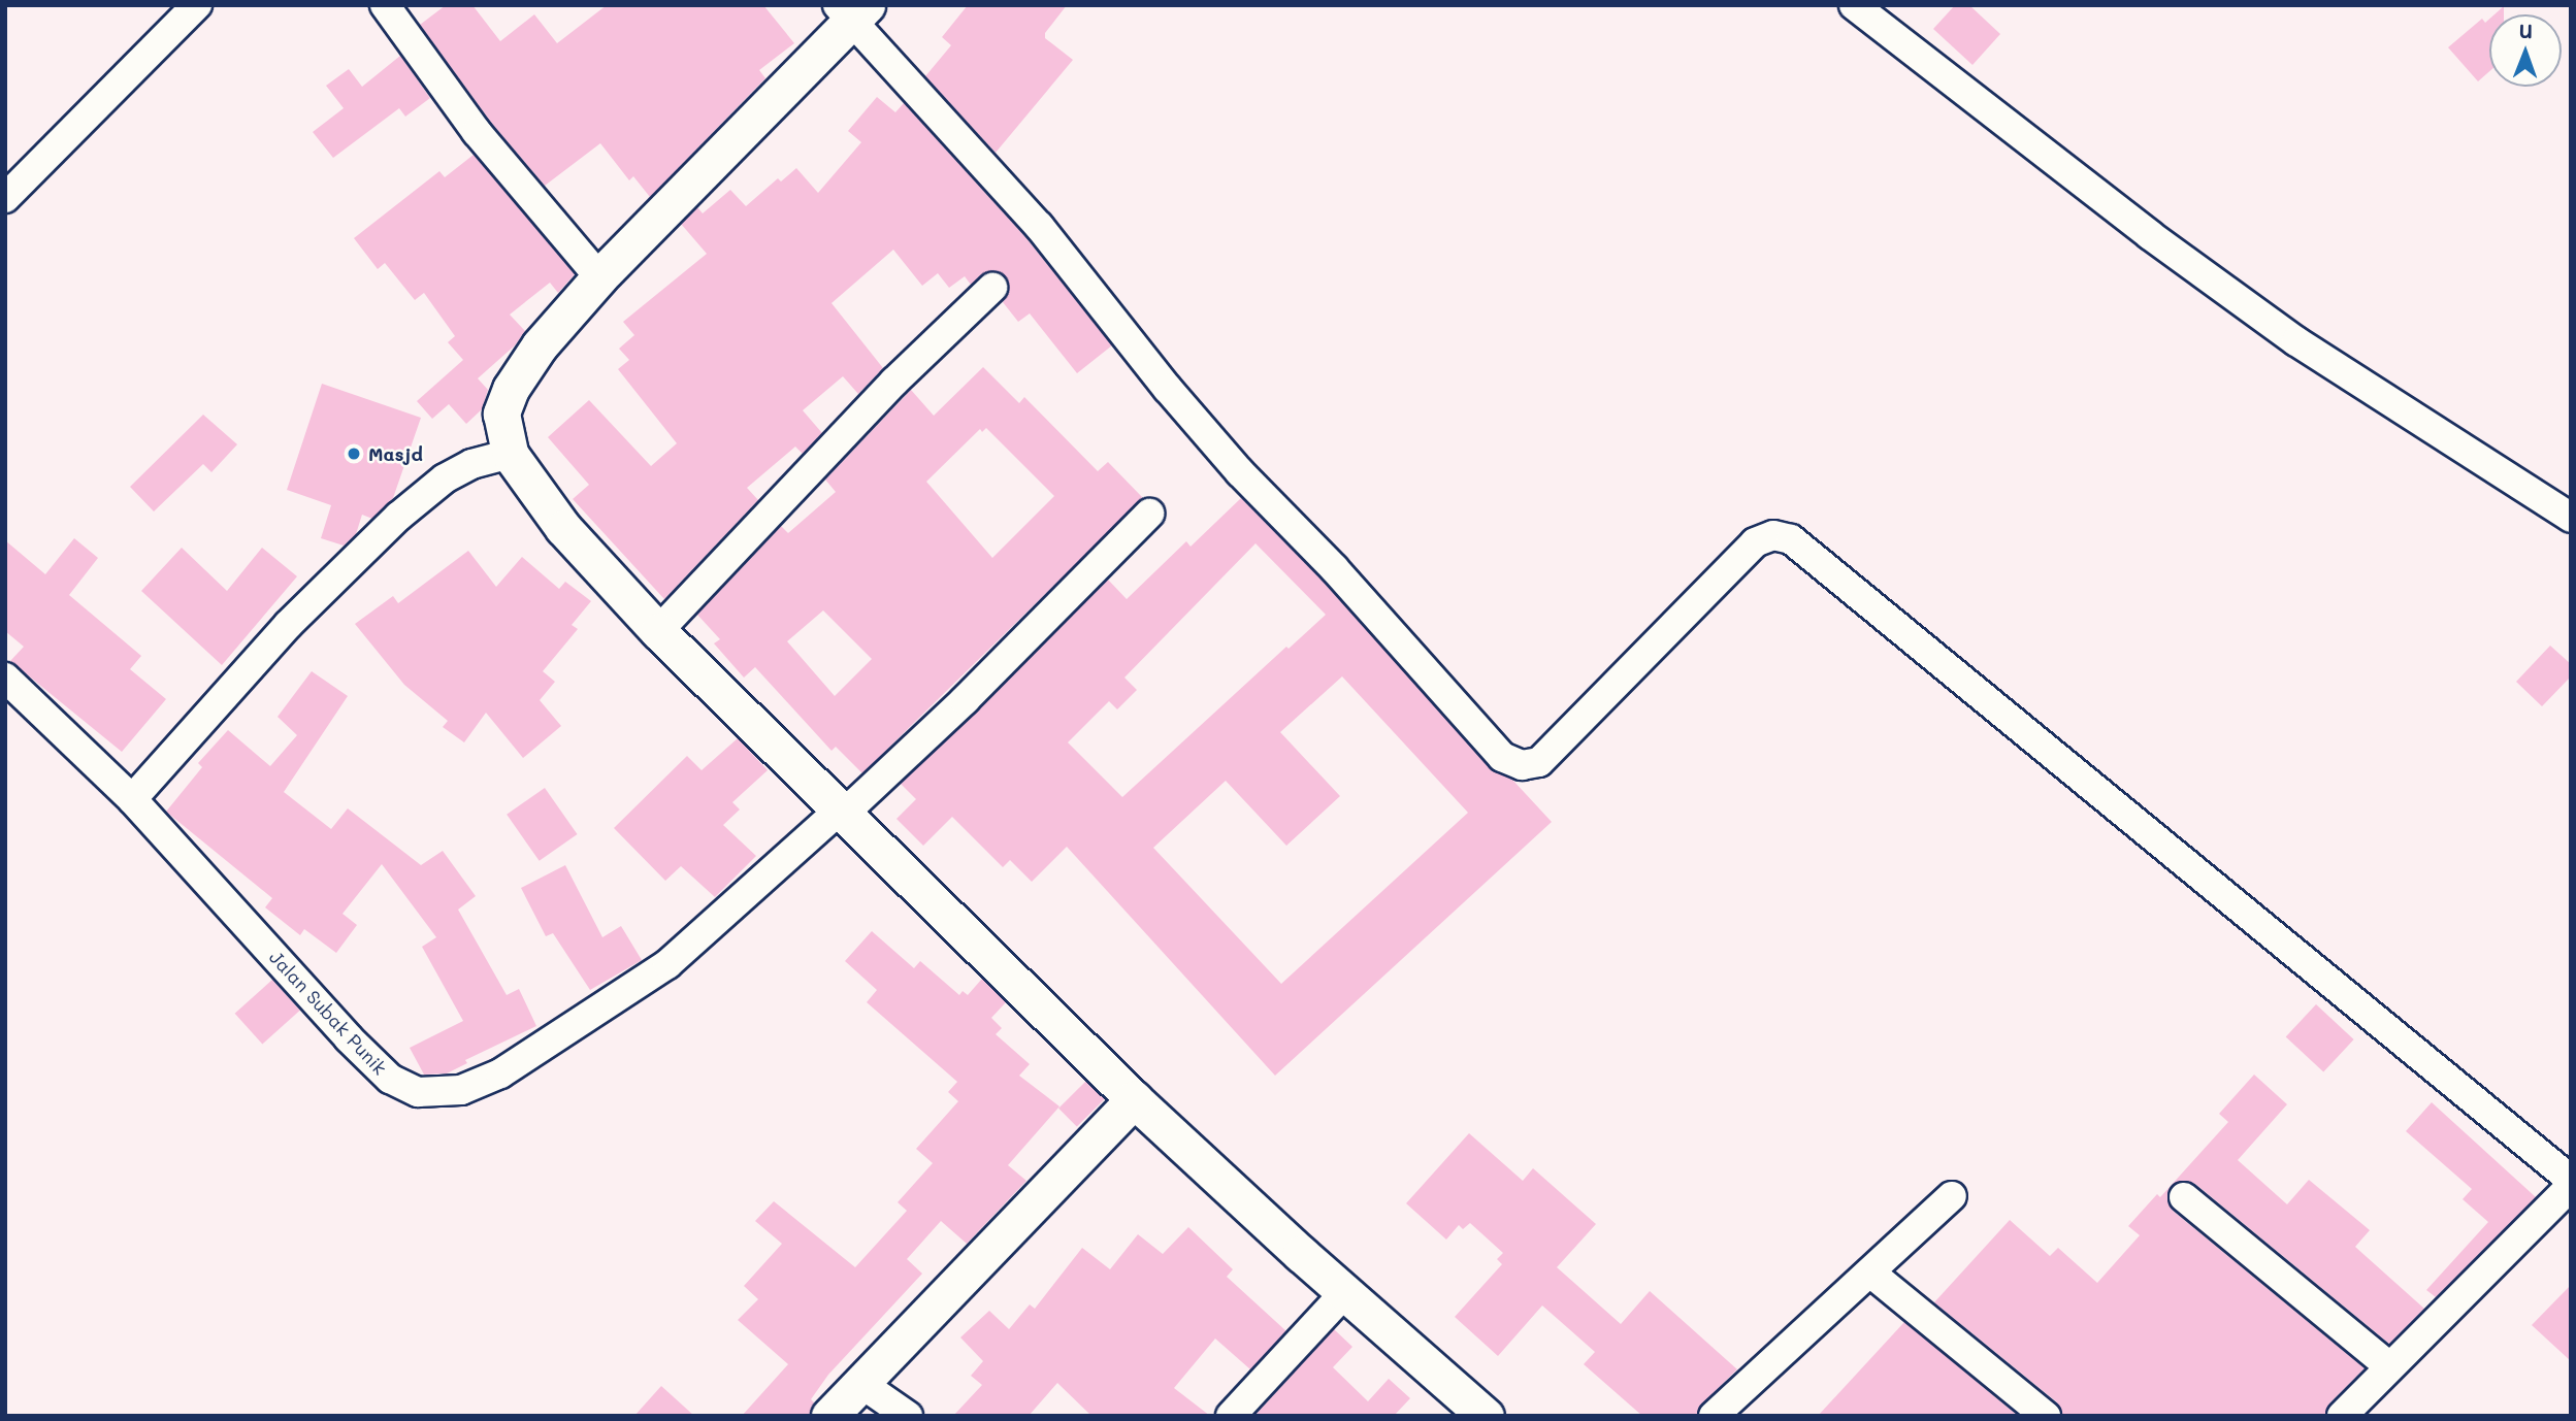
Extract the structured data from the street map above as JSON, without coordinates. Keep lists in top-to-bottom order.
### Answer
{
  "streets": {
    "street": ["Jalan Subak Punik"]
  },
  "places": ["Masjd"],
  "north": "top"
}
